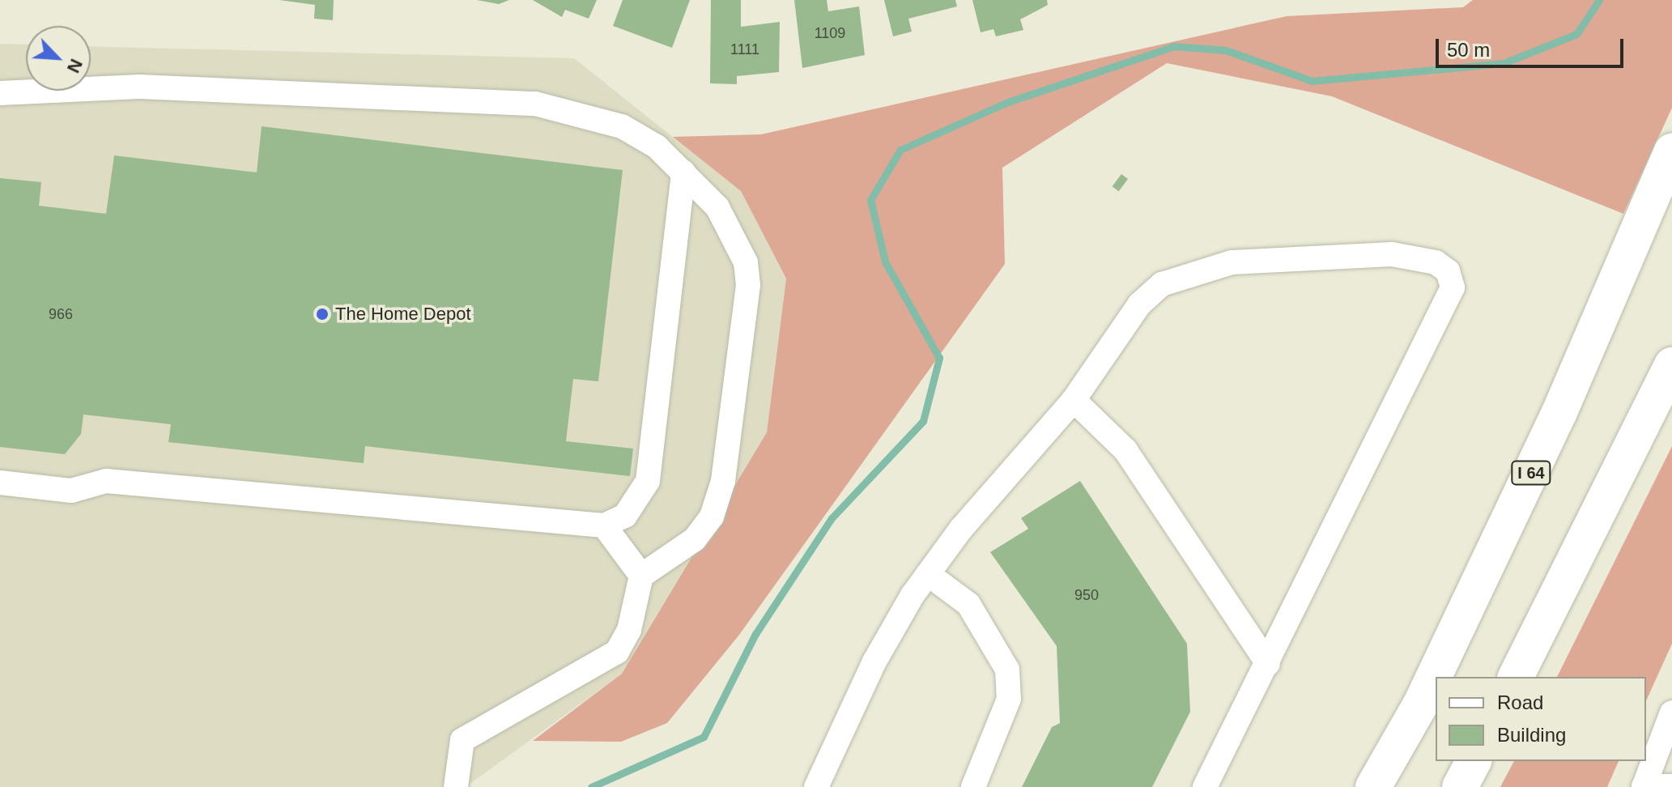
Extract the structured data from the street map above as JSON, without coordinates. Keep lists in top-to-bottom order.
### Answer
{
  "streets": {
    "highway": ["I 64"]
  },
  "places": ["The Home Depot"],
  "house_numbers": [
    "1109",
    "1111",
    "966",
    "950"
  ],
  "legend": ["Road", "Building"],
  "scale_bar": "50 m",
  "north": "bottom right"
}
